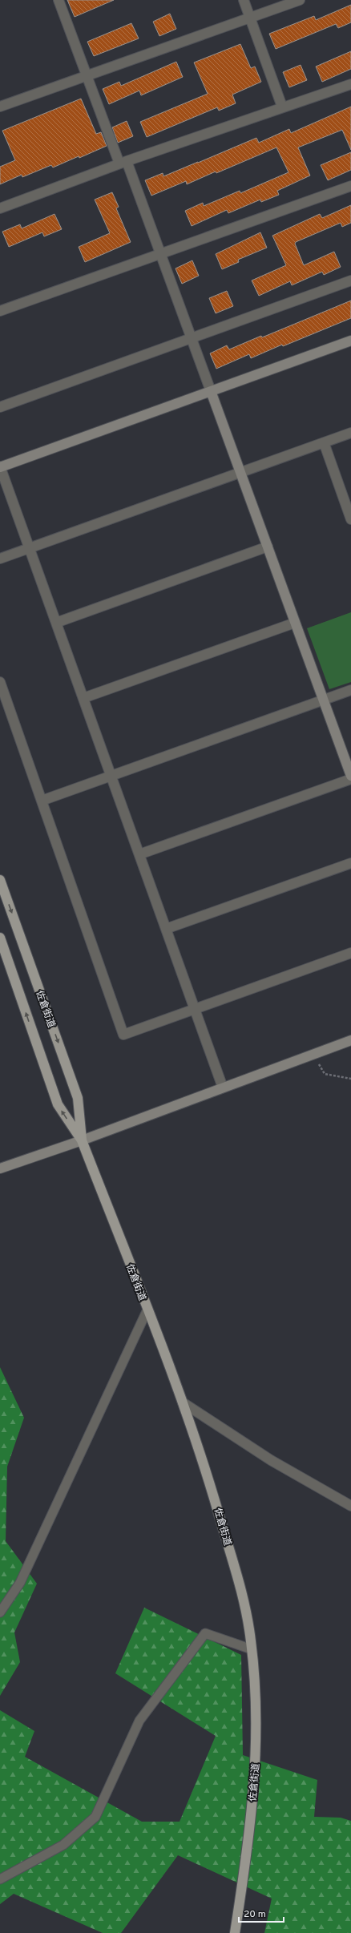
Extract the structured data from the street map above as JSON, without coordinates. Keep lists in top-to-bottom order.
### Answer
{
  "streets": {
    "main road": ["佐倉街道"]
  },
  "scale_bar": "20 m"
}
